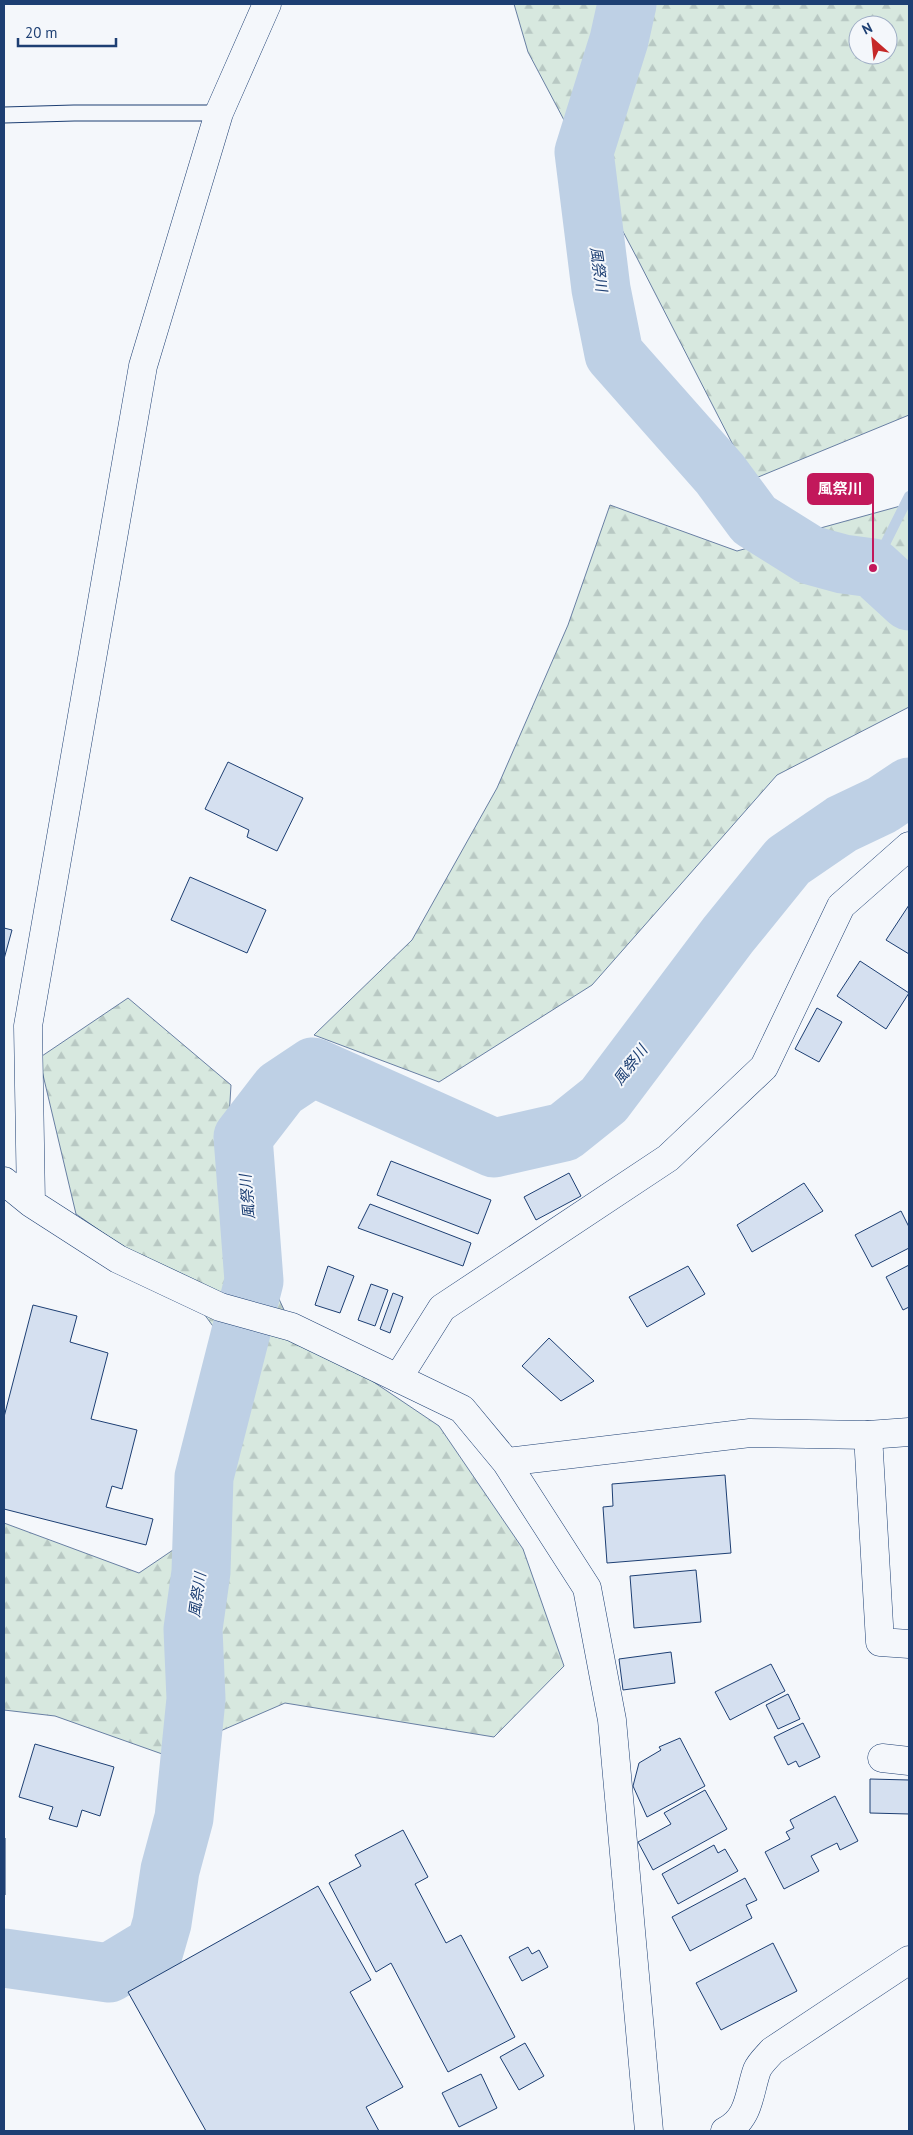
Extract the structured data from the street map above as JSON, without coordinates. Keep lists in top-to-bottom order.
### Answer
{
  "water": ["風祭川"],
  "places": ["風祭川"],
  "scale_bar": "20 m",
  "north": "top left"
}
